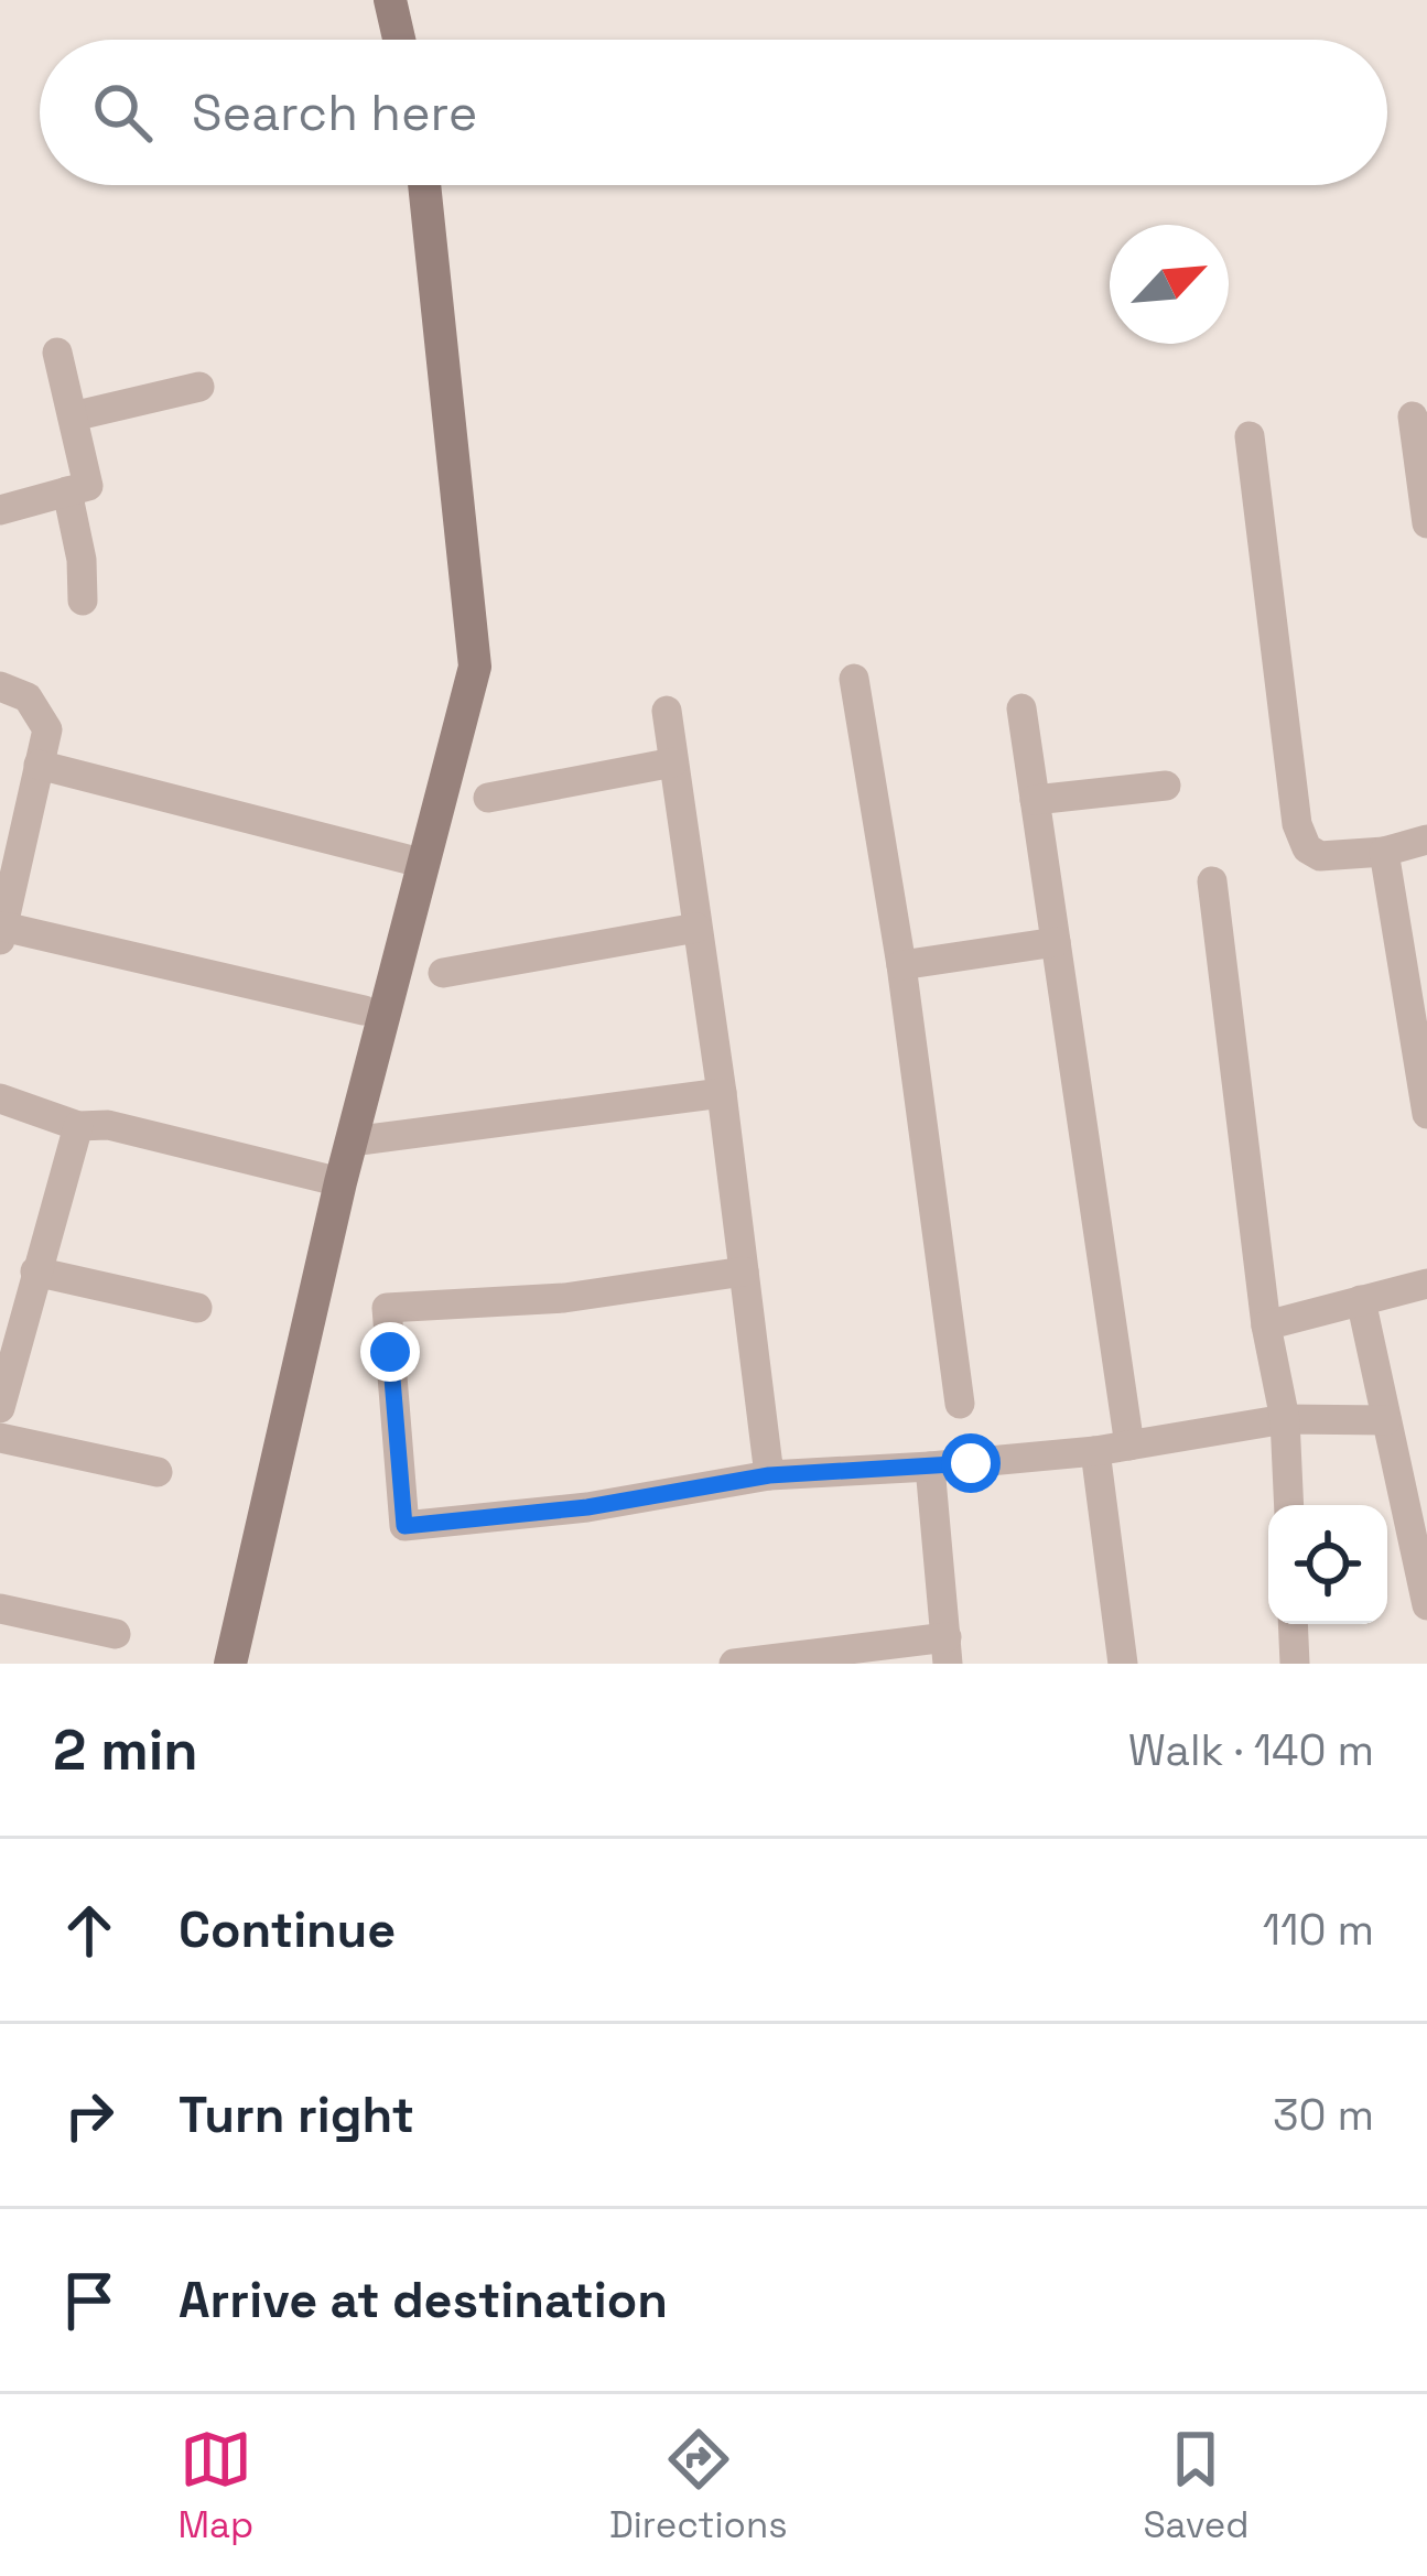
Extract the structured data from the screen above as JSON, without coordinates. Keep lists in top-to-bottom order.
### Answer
{
  "north": "top right",
  "page": {
    "search": "Search here",
    "heading": ["2 min", "Walk · 140 m"],
    "list": [
      ["Continue", "110 m"],
      ["Turn right", "30 m"],
      "Arrive at destination"
    ],
    "nav": ["Map", "Directions", "Saved"]
  }
}
